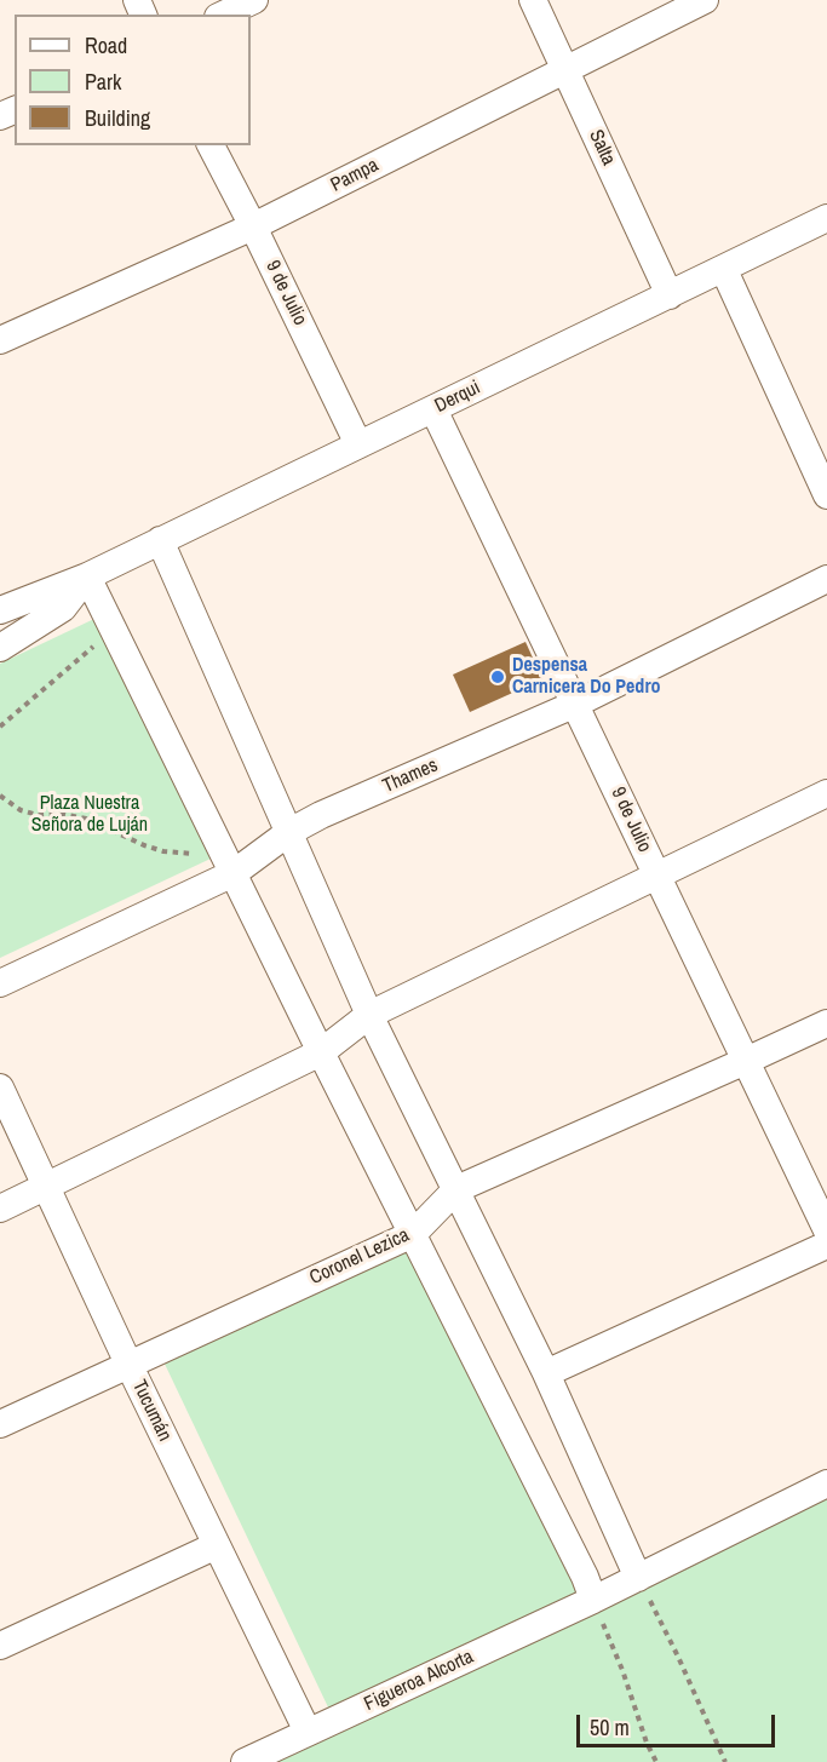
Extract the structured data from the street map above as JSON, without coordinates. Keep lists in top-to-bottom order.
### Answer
{
  "streets": {
    "street": [
      "Salta",
      "Pampa",
      "9 de Julio",
      "Derqui",
      "Thames",
      "Coronel Lezica",
      "Tucumán",
      "Figueroa Alcorta"
    ]
  },
  "crossings": [
    ["Salta", "Pampa"],
    ["Salta", "Derqui"],
    ["Pampa", "9 de Julio"],
    ["9 de Julio", "Derqui"],
    ["9 de Julio", "Thames"],
    ["9 de Julio", "Coronel Lezica"],
    ["Coronel Lezica", "Tucumán"],
    ["Tucumán", "Figueroa Alcorta"]
  ],
  "parks": ["Plaza Nuestra Señora de Luján"],
  "places": ["Despensa Carnicera Do Pedro"],
  "legend": ["Road", "Park", "Building"],
  "scale_bar": "50 m"
}
